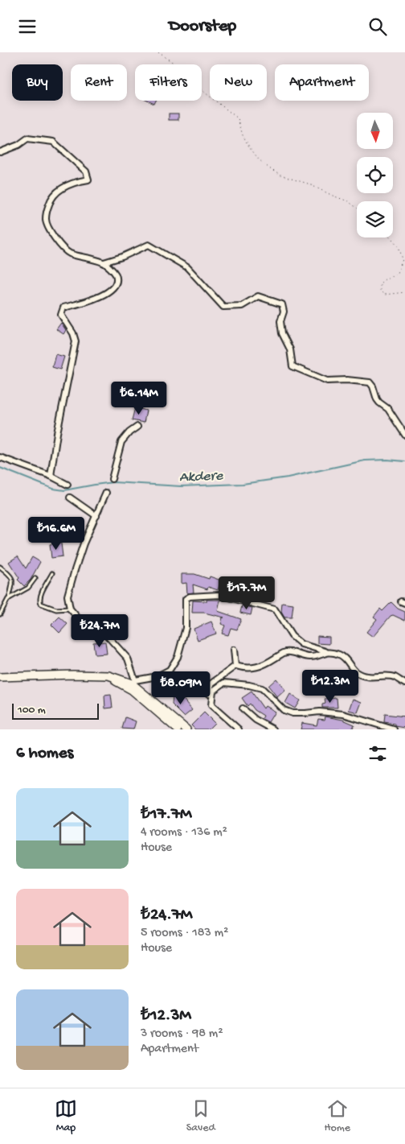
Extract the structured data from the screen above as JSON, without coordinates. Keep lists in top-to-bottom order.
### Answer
{
  "water": ["Akdere"],
  "scale_bar": "100 m",
  "north": "bottom",
  "page": {
    "header": "Doorstep",
    "chip": [
      "Buy",
      "Rent",
      "Filters",
      "New",
      "Apartment"
    ],
    "price": [
      "₺6.14M",
      "₺16.6M",
      "₺17.7M",
      "₺24.7M",
      "₺12.3M",
      "₺8.09M"
    ],
    "scale": "100 m",
    "heading": "6 homes",
    "list": [
      {
        "name": "₺17.7M",
        "note": "4 rooms · 136 m² · House"
      },
      {
        "name": "₺24.7M",
        "note": "5 rooms · 183 m² · House"
      },
      {
        "name": "₺12.3M",
        "note": "3 rooms · 98 m² · Apartment"
      }
    ],
    "tabs": ["Map", "Saved", "Home"]
  }
}
